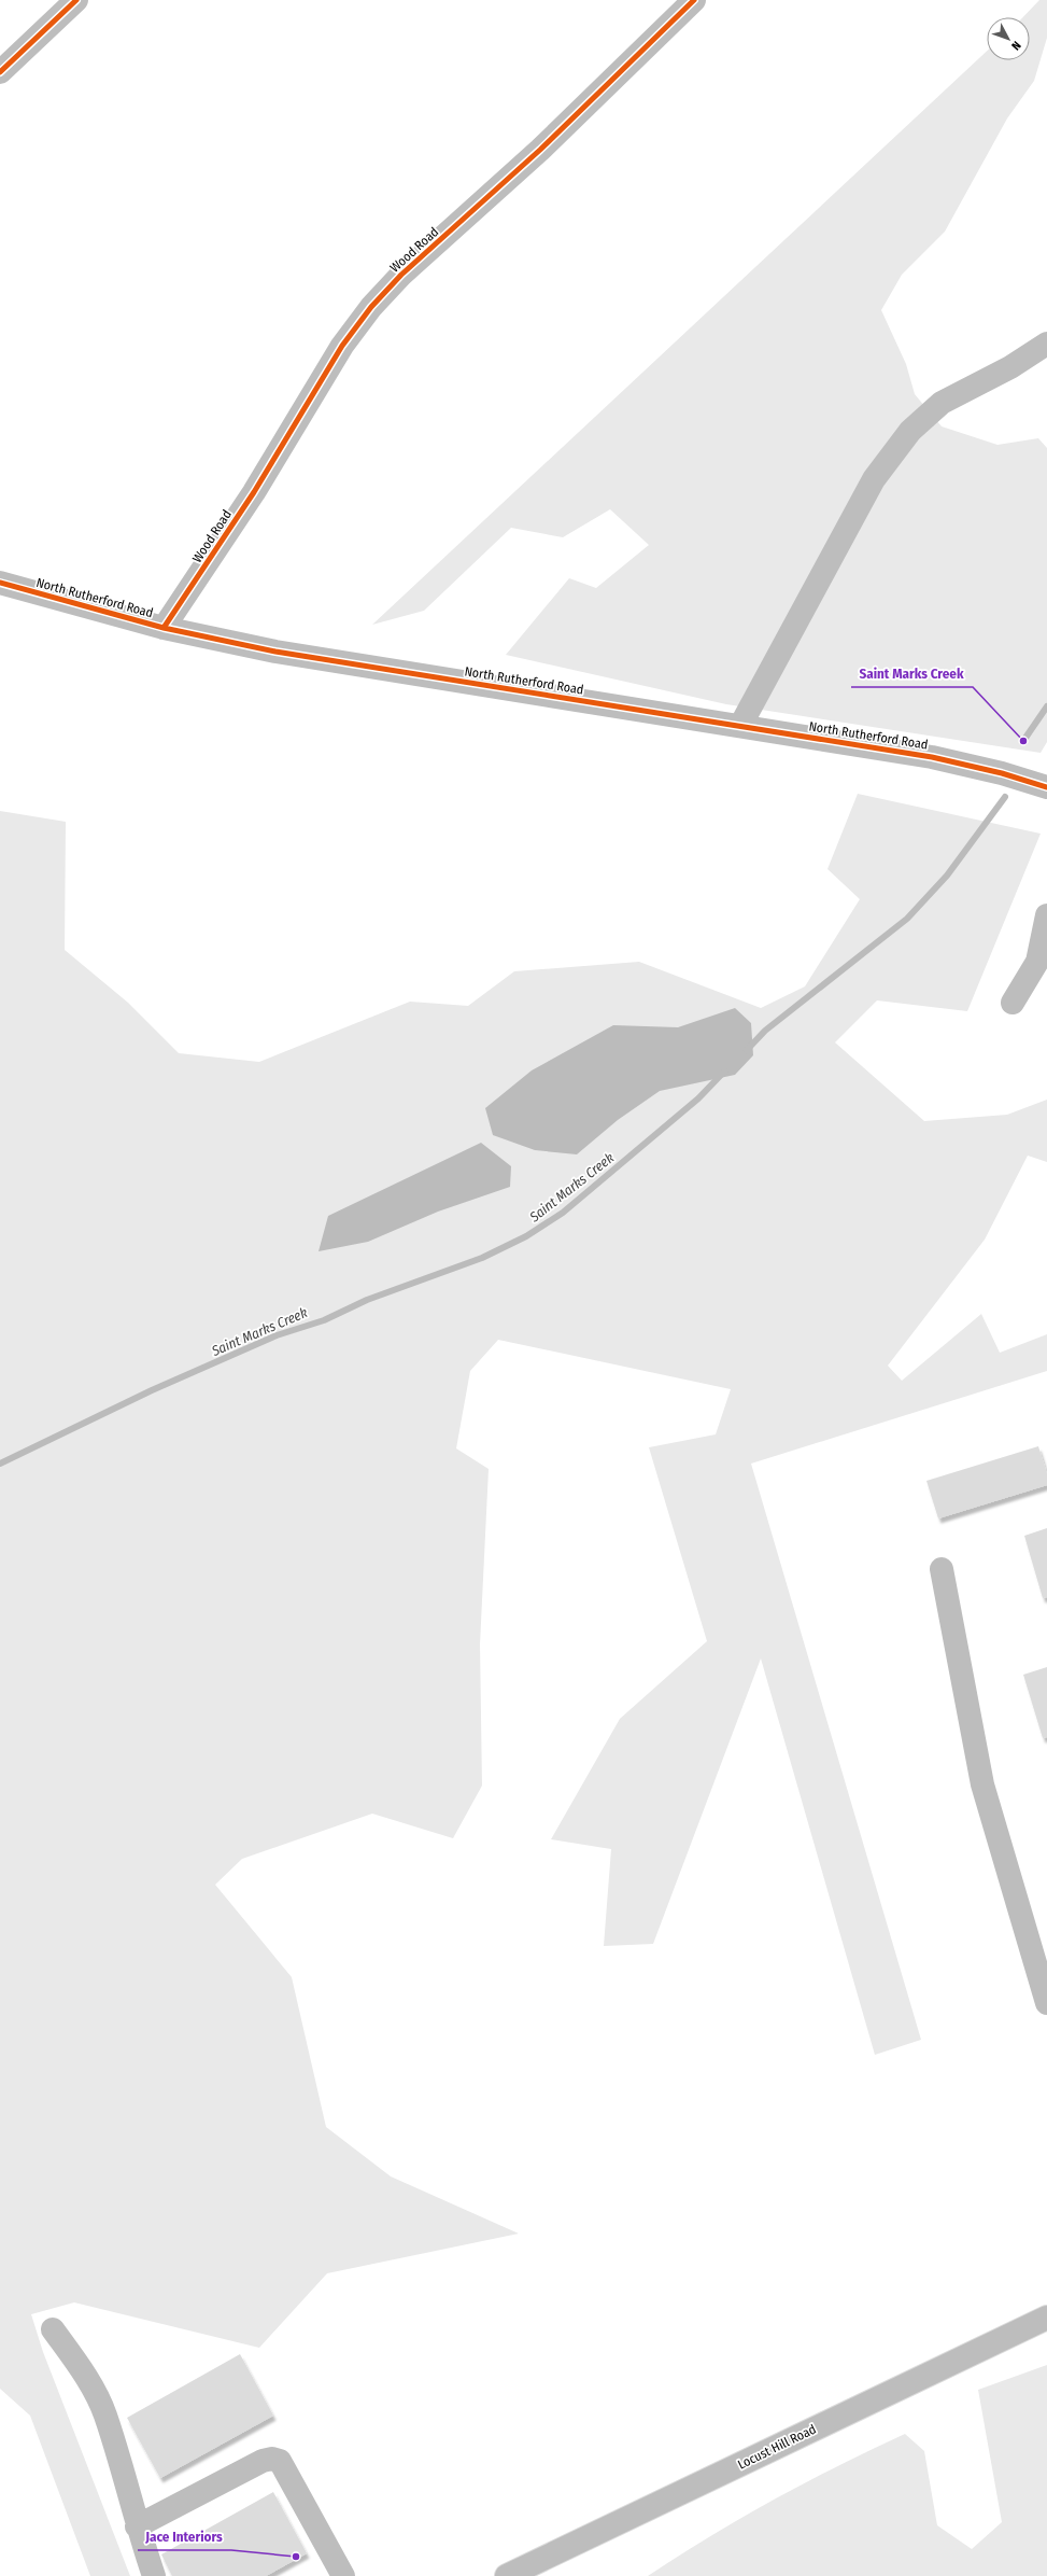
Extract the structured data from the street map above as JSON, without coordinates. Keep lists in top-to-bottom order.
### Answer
{
  "streets": {
    "street": ["Wood Road", "North Rutherford Road", "Locust Hill Road"]
  },
  "crossings": [
    ["Wood Road", "North Rutherford Road"]
  ],
  "water": ["Saint Marks Creek"],
  "places": ["Saint Marks Creek", "Jace Interiors"],
  "north": "bottom right"
}
